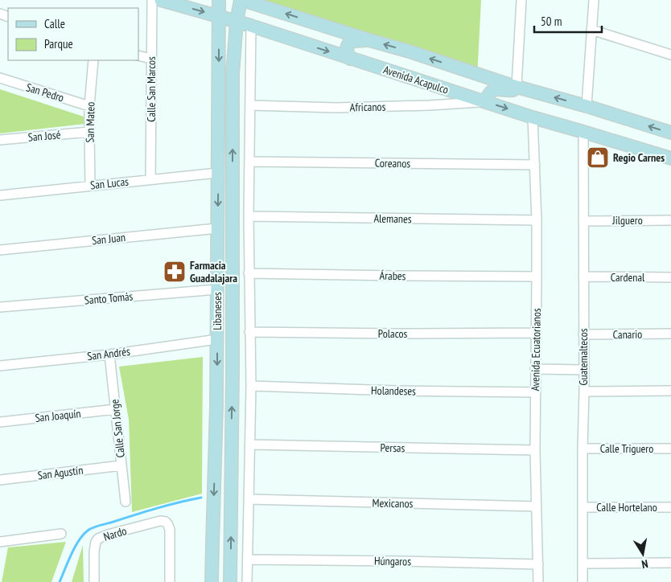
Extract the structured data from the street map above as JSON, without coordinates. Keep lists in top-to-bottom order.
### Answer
{
  "streets": {
    "main road": ["Avenida Acapulco", "Libaneses"],
    "street": [
      "Calle San Marcos",
      "San Pedro",
      "Africanos",
      "San Mateo",
      "San José",
      "Coreanos",
      "San Lucas",
      "Alemanes",
      "Jilguero",
      "San Juan",
      "Árabes",
      "Cardenal",
      "Santo Tomás",
      "Polacos",
      "Canario",
      "Avenida Ecuatorianos",
      "San Andrés",
      "Guatemaltecos",
      "Holandeses",
      "San Joaquín",
      "Calle San Jorge",
      "Persas",
      "Calle Triguero",
      "San Agustín",
      "Mexicanos",
      "Calle Hortelano",
      "Nardo",
      "Húngaros"
    ]
  },
  "crossings": [
    ["Avenida Acapulco", "Africanos"],
    ["Avenida Acapulco", "Libaneses"],
    ["Avenida Acapulco", "Avenida Ecuatorianos"],
    ["Avenida Acapulco", "Guatemaltecos"],
    ["Calle San Marcos", "San Lucas"],
    ["San Pedro", "San Mateo"],
    ["San Mateo", "San José"],
    ["San Mateo", "San Lucas"],
    ["Coreanos", "Avenida Ecuatorianos"],
    ["San Lucas", "Libaneses"],
    ["Alemanes", "Avenida Ecuatorianos"],
    ["Jilguero", "Guatemaltecos"],
    ["San Juan", "Libaneses"],
    ["Árabes", "Avenida Ecuatorianos"],
    ["Cardenal", "Guatemaltecos"],
    ["Santo Tomás", "Libaneses"],
    ["Libaneses", "San Andrés"],
    ["Polacos", "Avenida Ecuatorianos"],
    ["Canario", "Guatemaltecos"],
    ["Avenida Ecuatorianos", "Holandeses"],
    ["Avenida Ecuatorianos", "Persas"],
    ["Avenida Ecuatorianos", "Mexicanos"],
    ["Avenida Ecuatorianos", "Húngaros"],
    ["San Andrés", "Calle San Jorge"],
    ["Guatemaltecos", "Calle Triguero"],
    ["Guatemaltecos", "Calle Hortelano"],
    ["San Joaquín", "Calle San Jorge"],
    ["Calle San Jorge", "San Agustín"]
  ],
  "places": {
    "shop": ["Regio Carnes"],
    "pharmacy": ["Farmacia Guadalajara"]
  },
  "legend": ["Calle", "Parque"],
  "scale_bar": "50 m",
  "north": "bottom"
}
